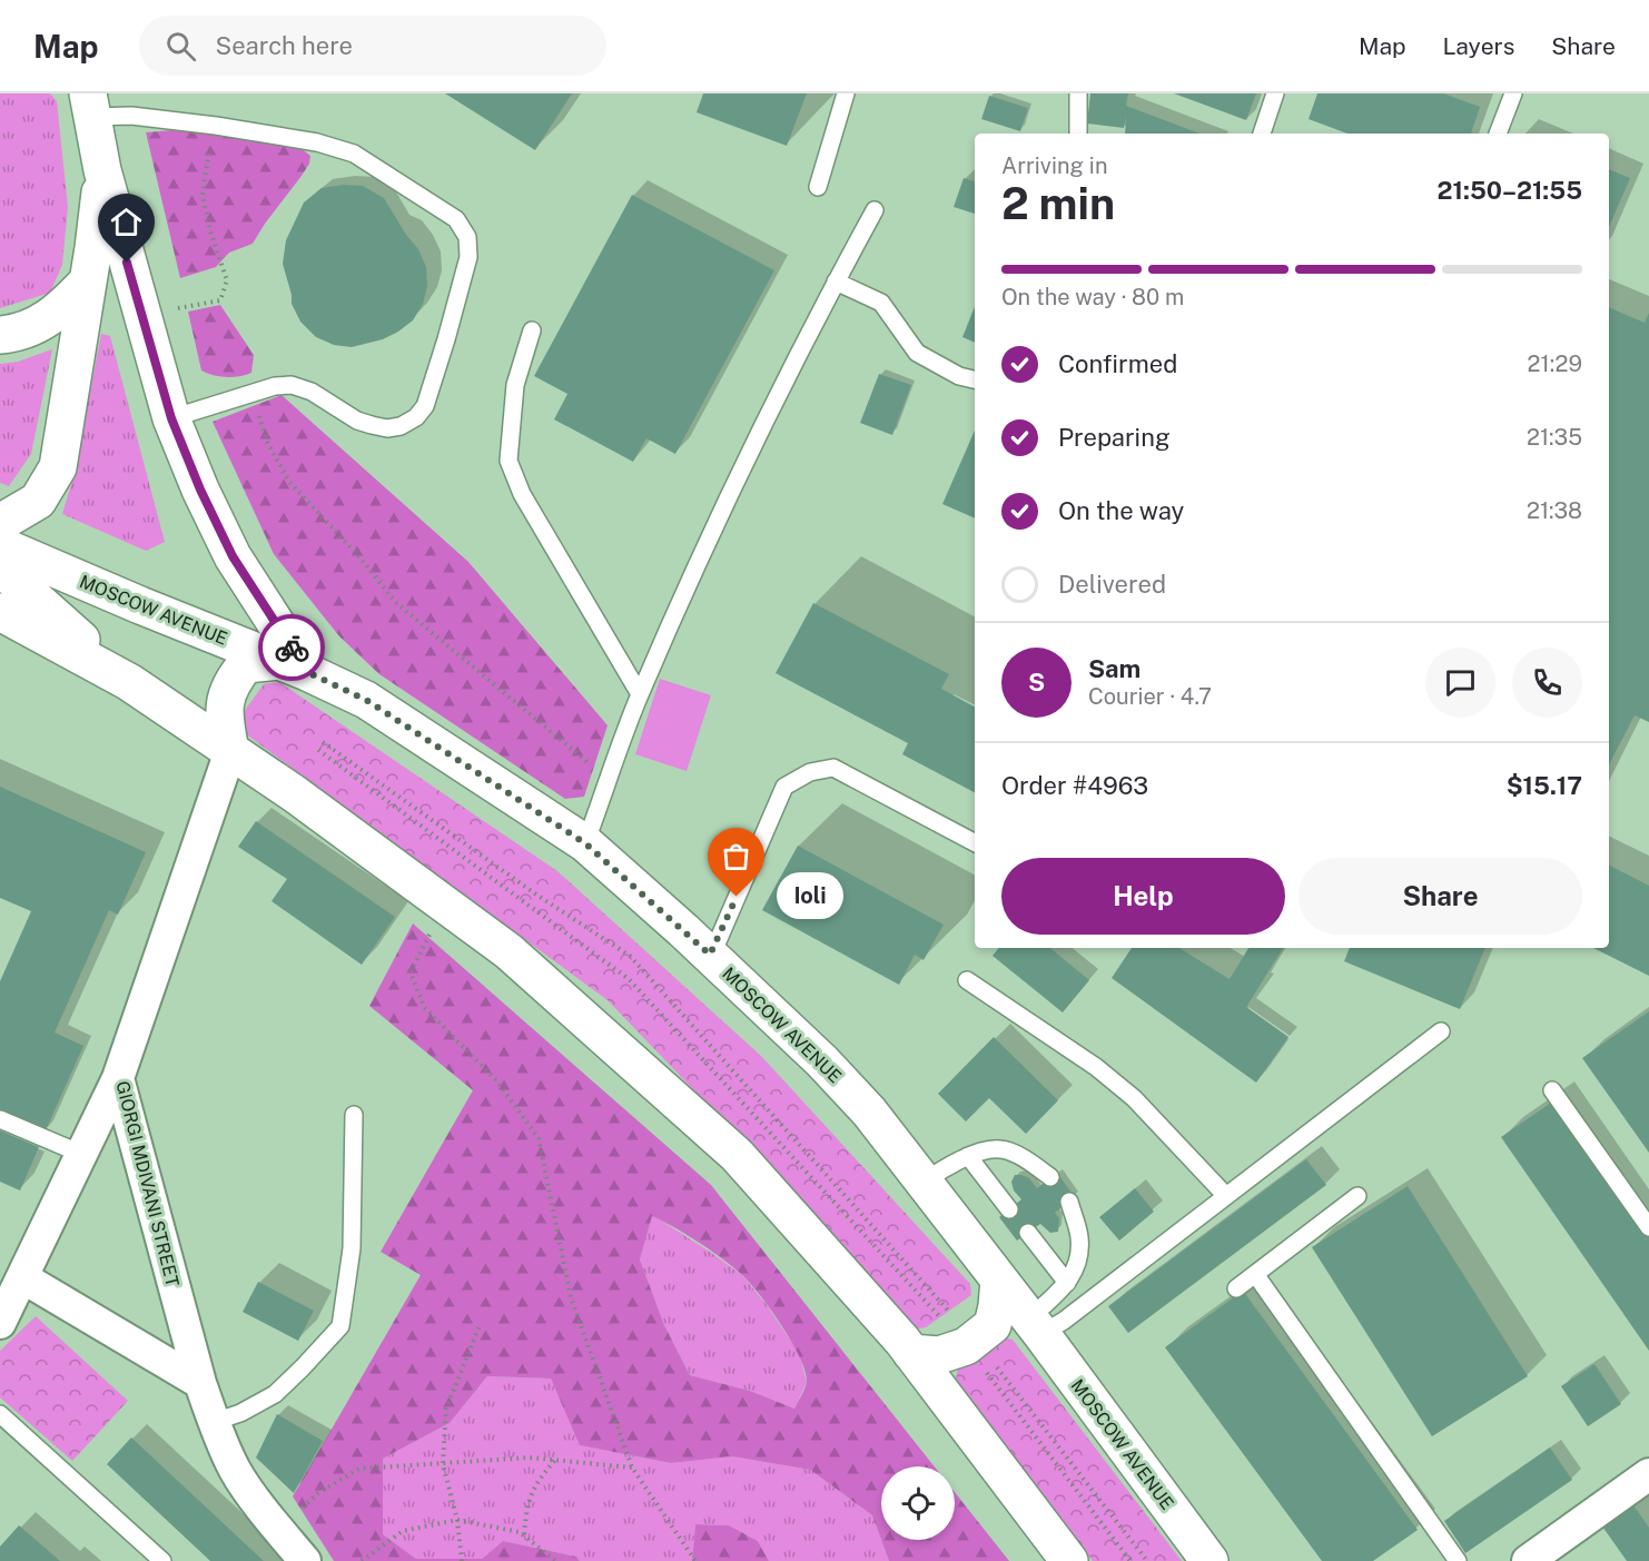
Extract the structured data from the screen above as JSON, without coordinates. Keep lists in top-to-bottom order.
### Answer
{
  "streets": {
    "main road": ["MOSCOW AVENUE"],
    "street": ["GIORGI MDIVANI STREET"]
  },
  "places": ["Ioli"],
  "page": {
    "header": "Map",
    "search": "Search here",
    "nav": ["Map", "Layers", "Share"],
    "heading": ["2 min", "Arriving in", "21:50–21:55"],
    "panel": [
      "Sam",
      "Courier · 4.7",
      "Order #4963",
      "$15.17"
    ],
    "bar": "On the way · 80 m",
    "list": [
      ["Confirmed", "21:29"],
      ["Preparing", "21:35"],
      ["On the way", "21:38"],
      "Delivered"
    ],
    "round": "S",
    "buttons": ["Help", "Share"],
    "bubble": "Ioli"
  }
}
